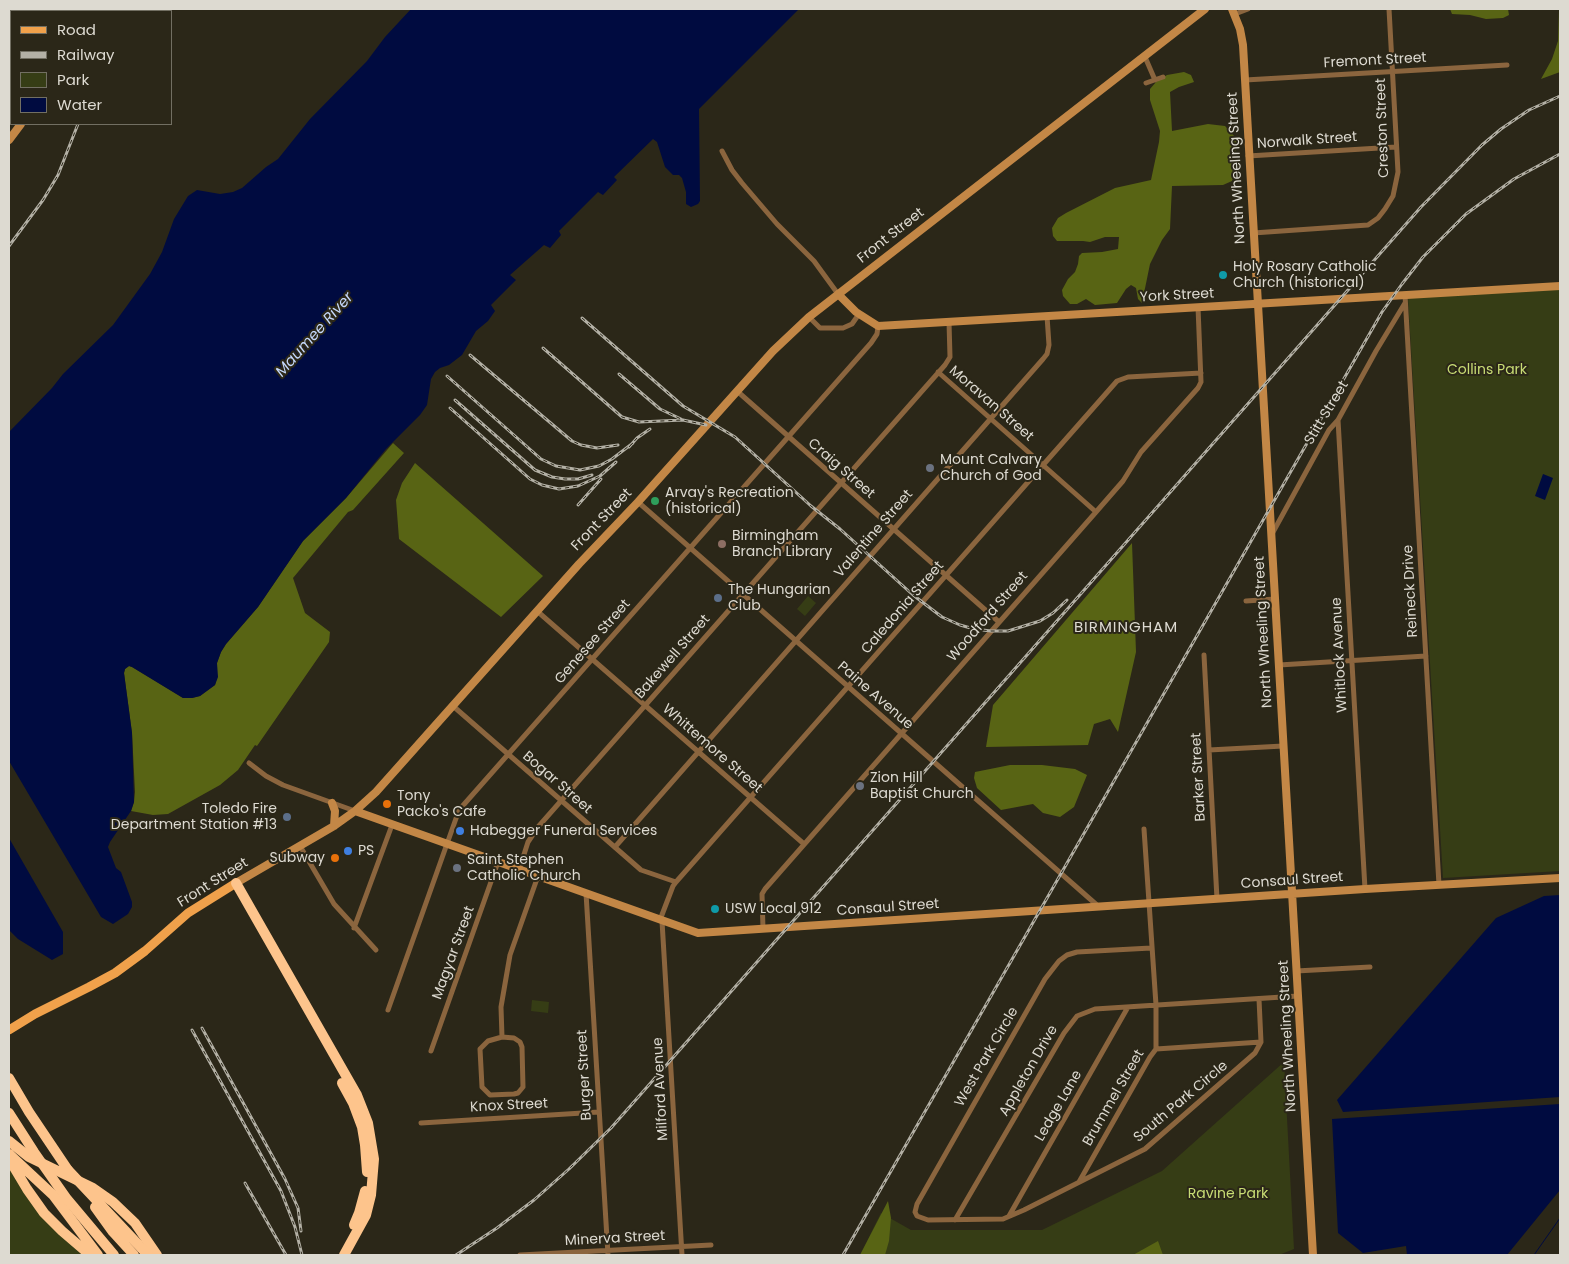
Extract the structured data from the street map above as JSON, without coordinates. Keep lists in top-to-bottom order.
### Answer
{
  "streets": {
    "main road": ["Front Street"],
    "street": [
      "Fremont Street",
      "Creston Street",
      "Norwalk Street",
      "North Wheeling Street",
      "York Street",
      "Moravan Street",
      "Stitt Street",
      "Craig Street",
      "Valentine Street",
      "Reineck Drive",
      "Caledonia Street",
      "Woodford Street",
      "Genesee Street",
      "Whitlock Avenue",
      "Bakewell Street",
      "Paine Avenue",
      "Whittemore Street",
      "Barker Street",
      "Bogar Street",
      "Consaul Street",
      "Magyar Street",
      "West Park Circle",
      "Appleton Drive",
      "Burger Street",
      "Milford Avenue",
      "Brummel Street",
      "South Park Circle",
      "Knox Street",
      "Ledge Lane",
      "Minerva Street"
    ]
  },
  "crossings": [
    ["Fremont Street", "Creston Street"],
    ["Fremont Street", "North Wheeling Street"],
    ["Creston Street", "Norwalk Street"],
    ["Creston Street", "North Wheeling Street"],
    ["Norwalk Street", "North Wheeling Street"],
    ["North Wheeling Street", "York Street"],
    ["North Wheeling Street", "Stitt Street"],
    ["North Wheeling Street", "Consaul Street"],
    ["North Wheeling Street", "Appleton Drive"],
    ["Front Street", "Craig Street"],
    ["Front Street", "Paine Avenue"],
    ["Front Street", "Whittemore Street"],
    ["Front Street", "Bogar Street"],
    ["Front Street", "Consaul Street"],
    ["York Street", "Stitt Street"],
    ["York Street", "Valentine Street"],
    ["York Street", "Reineck Drive"],
    ["York Street", "Woodford Street"],
    ["York Street", "Genesee Street"],
    ["York Street", "Bakewell Street"],
    ["Moravan Street", "Valentine Street"],
    ["Moravan Street", "Caledonia Street"],
    ["Moravan Street", "Woodford Street"],
    ["Moravan Street", "Bakewell Street"],
    ["Stitt Street", "Reineck Drive"],
    ["Stitt Street", "Whitlock Avenue"],
    ["Craig Street", "Valentine Street"],
    ["Craig Street", "Caledonia Street"],
    ["Craig Street", "Woodford Street"],
    ["Craig Street", "Genesee Street"],
    ["Craig Street", "Bakewell Street"],
    ["Valentine Street", "Paine Avenue"],
    ["Valentine Street", "Whittemore Street"],
    ["Valentine Street", "Bogar Street"],
    ["Reineck Drive", "Consaul Street"],
    ["Caledonia Street", "Woodford Street"],
    ["Caledonia Street", "Paine Avenue"],
    ["Caledonia Street", "Whittemore Street"],
    ["Caledonia Street", "Bogar Street"],
    ["Caledonia Street", "Consaul Street"],
    ["Caledonia Street", "Milford Avenue"],
    ["Woodford Street", "Paine Avenue"],
    ["Woodford Street", "Whittemore Street"],
    ["Woodford Street", "Consaul Street"],
    ["Genesee Street", "Paine Avenue"],
    ["Genesee Street", "Whittemore Street"],
    ["Genesee Street", "Bogar Street"],
    ["Genesee Street", "Consaul Street"],
    ["Whitlock Avenue", "Consaul Street"],
    ["Bakewell Street", "Paine Avenue"],
    ["Bakewell Street", "Whittemore Street"],
    ["Bakewell Street", "Bogar Street"],
    ["Bakewell Street", "Consaul Street"],
    ["Paine Avenue", "Consaul Street"],
    ["Barker Street", "Consaul Street"],
    ["Consaul Street", "Magyar Street"],
    ["Consaul Street", "Burger Street"],
    ["Consaul Street", "Milford Avenue"],
    ["Consaul Street", "Brummel Street"],
    ["West Park Circle", "Appleton Drive"],
    ["West Park Circle", "Brummel Street"],
    ["West Park Circle", "South Park Circle"],
    ["Appleton Drive", "Brummel Street"],
    ["Appleton Drive", "South Park Circle"],
    ["Appleton Drive", "Ledge Lane"],
    ["Burger Street", "Knox Street"],
    ["Burger Street", "Minerva Street"],
    ["Milford Avenue", "Minerva Street"],
    ["Brummel Street", "South Park Circle"],
    ["South Park Circle", "Ledge Lane"]
  ],
  "districts": ["BIRMINGHAM"],
  "water": ["Maumee River"],
  "parks": ["Collins Park", "Ravine Park"],
  "places": [
    "Holy Rosary Catholic Church (historical)",
    "Mount Calvary Church of God",
    "Arvay's Recreation (historical)",
    "Birmingham Branch Library",
    "The Hungarian Club",
    "Zion Hill Baptist Church",
    "Tony Packo's Cafe",
    "Toledo Fire Department Station #13",
    "Habegger Funeral Services",
    "PS",
    "Subway",
    "Saint Stephen Catholic Church",
    "USW Local 912"
  ],
  "legend": [
    "Road",
    "Railway",
    "Park",
    "Water"
  ]
}
